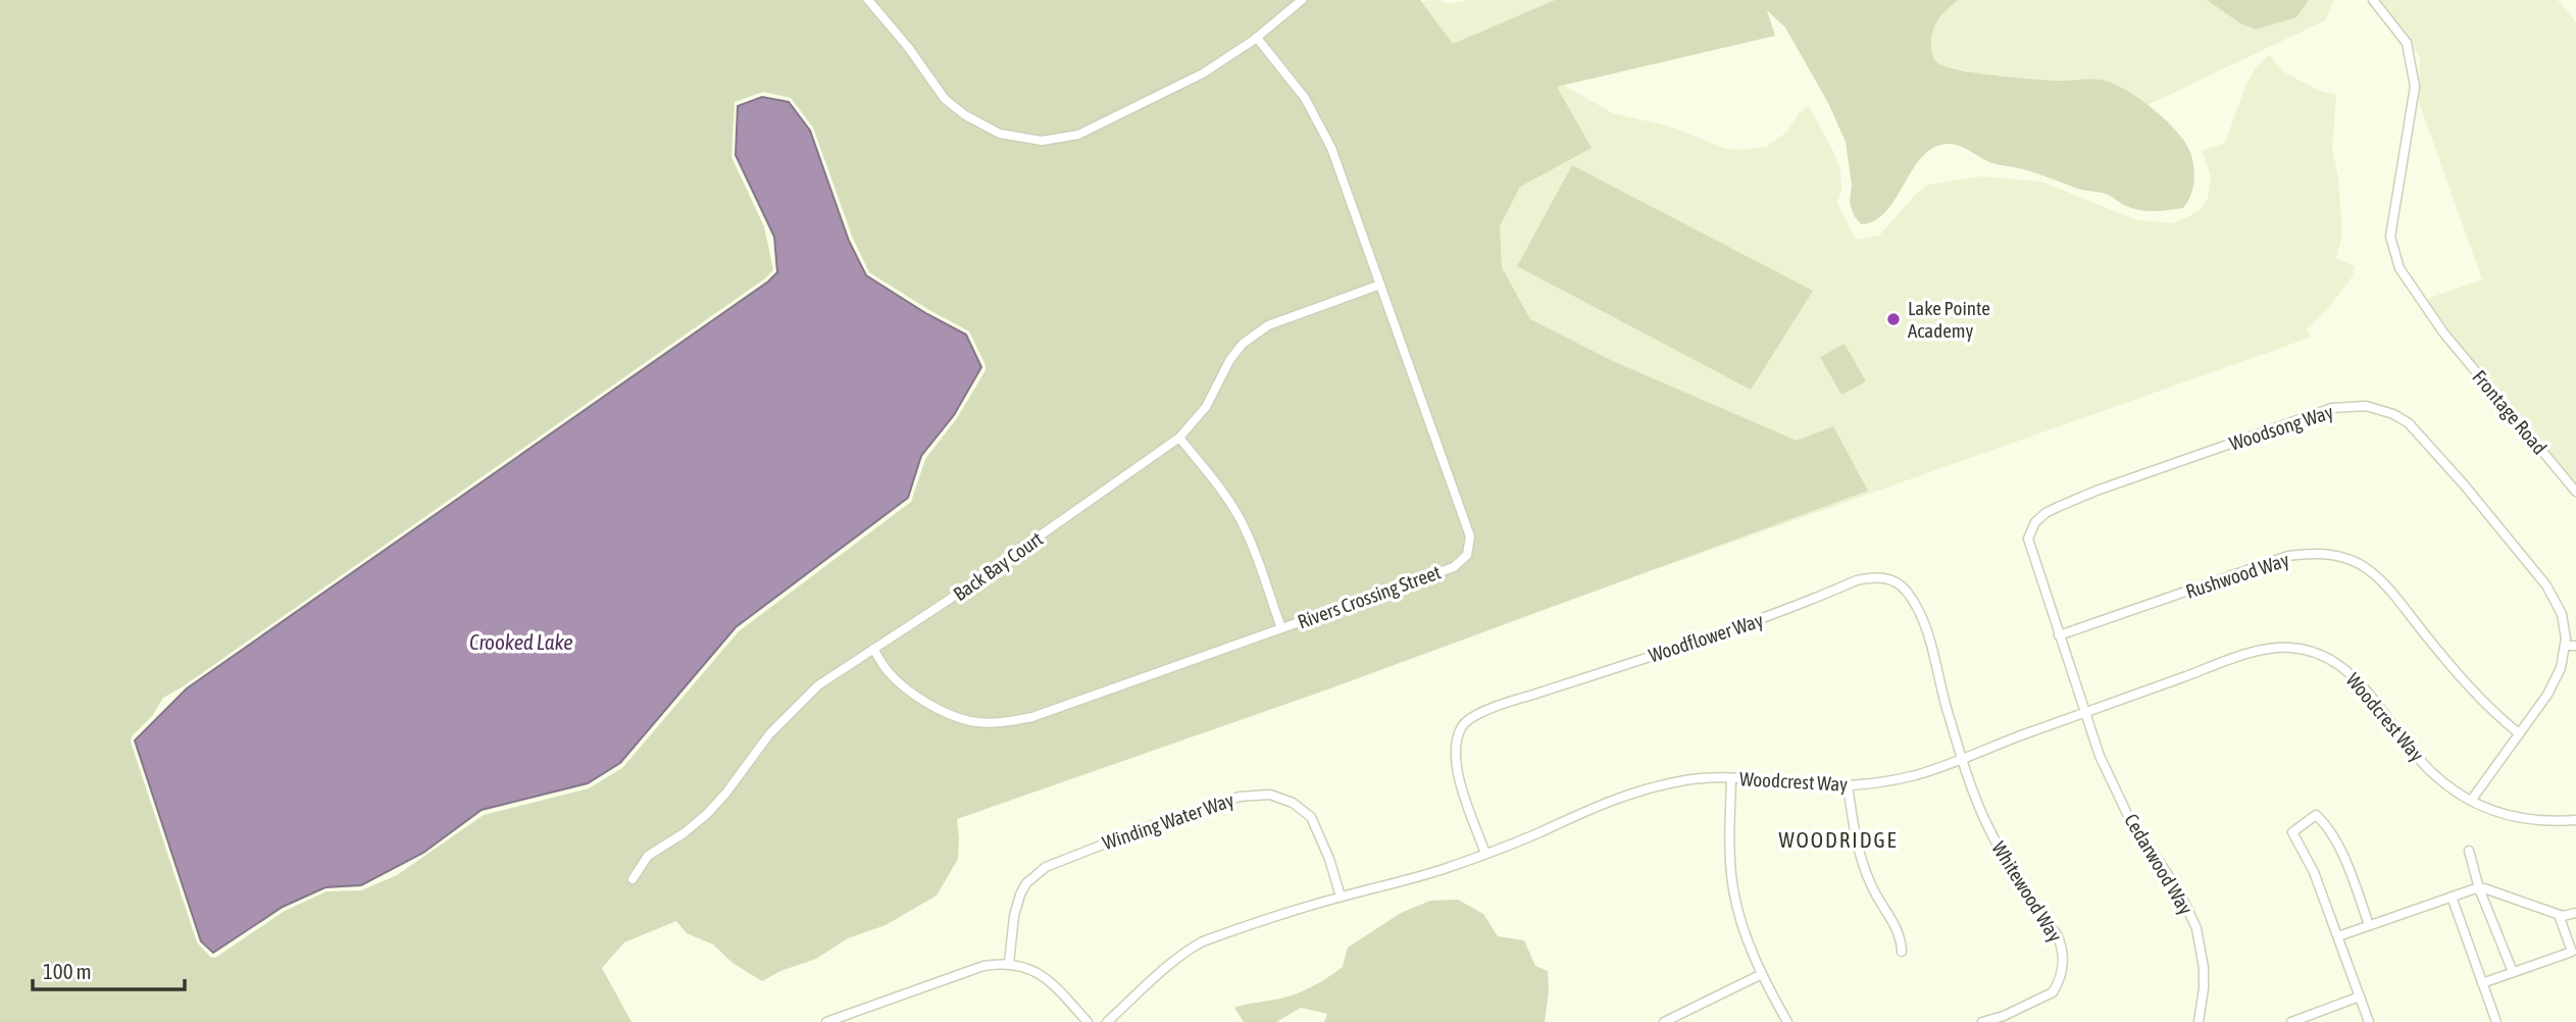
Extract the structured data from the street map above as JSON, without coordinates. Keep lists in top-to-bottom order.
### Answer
{
  "streets": {
    "street": [
      "Frontage Road",
      "Woodsong Way",
      "Back Bay Court",
      "Rushwood Way",
      "Rivers Crossing Street",
      "Woodflower Way",
      "Woodcrest Way",
      "Winding Water Way",
      "Cedarwood Way",
      "Whitewood Way"
    ]
  },
  "crossings": [
    ["Woodsong Way", "Rushwood Way"],
    ["Woodsong Way", "Woodcrest Way"],
    ["Woodsong Way", "Cedarwood Way"],
    ["Back Bay Court", "Rivers Crossing Street"],
    ["Woodflower Way", "Woodcrest Way"],
    ["Woodflower Way", "Whitewood Way"],
    ["Woodcrest Way", "Winding Water Way"],
    ["Woodcrest Way", "Cedarwood Way"],
    ["Woodcrest Way", "Whitewood Way"]
  ],
  "districts": ["WOODRIDGE"],
  "water": ["Crooked Lake"],
  "places": ["Lake Pointe Academy"],
  "scale_bar": "100 m"
}
